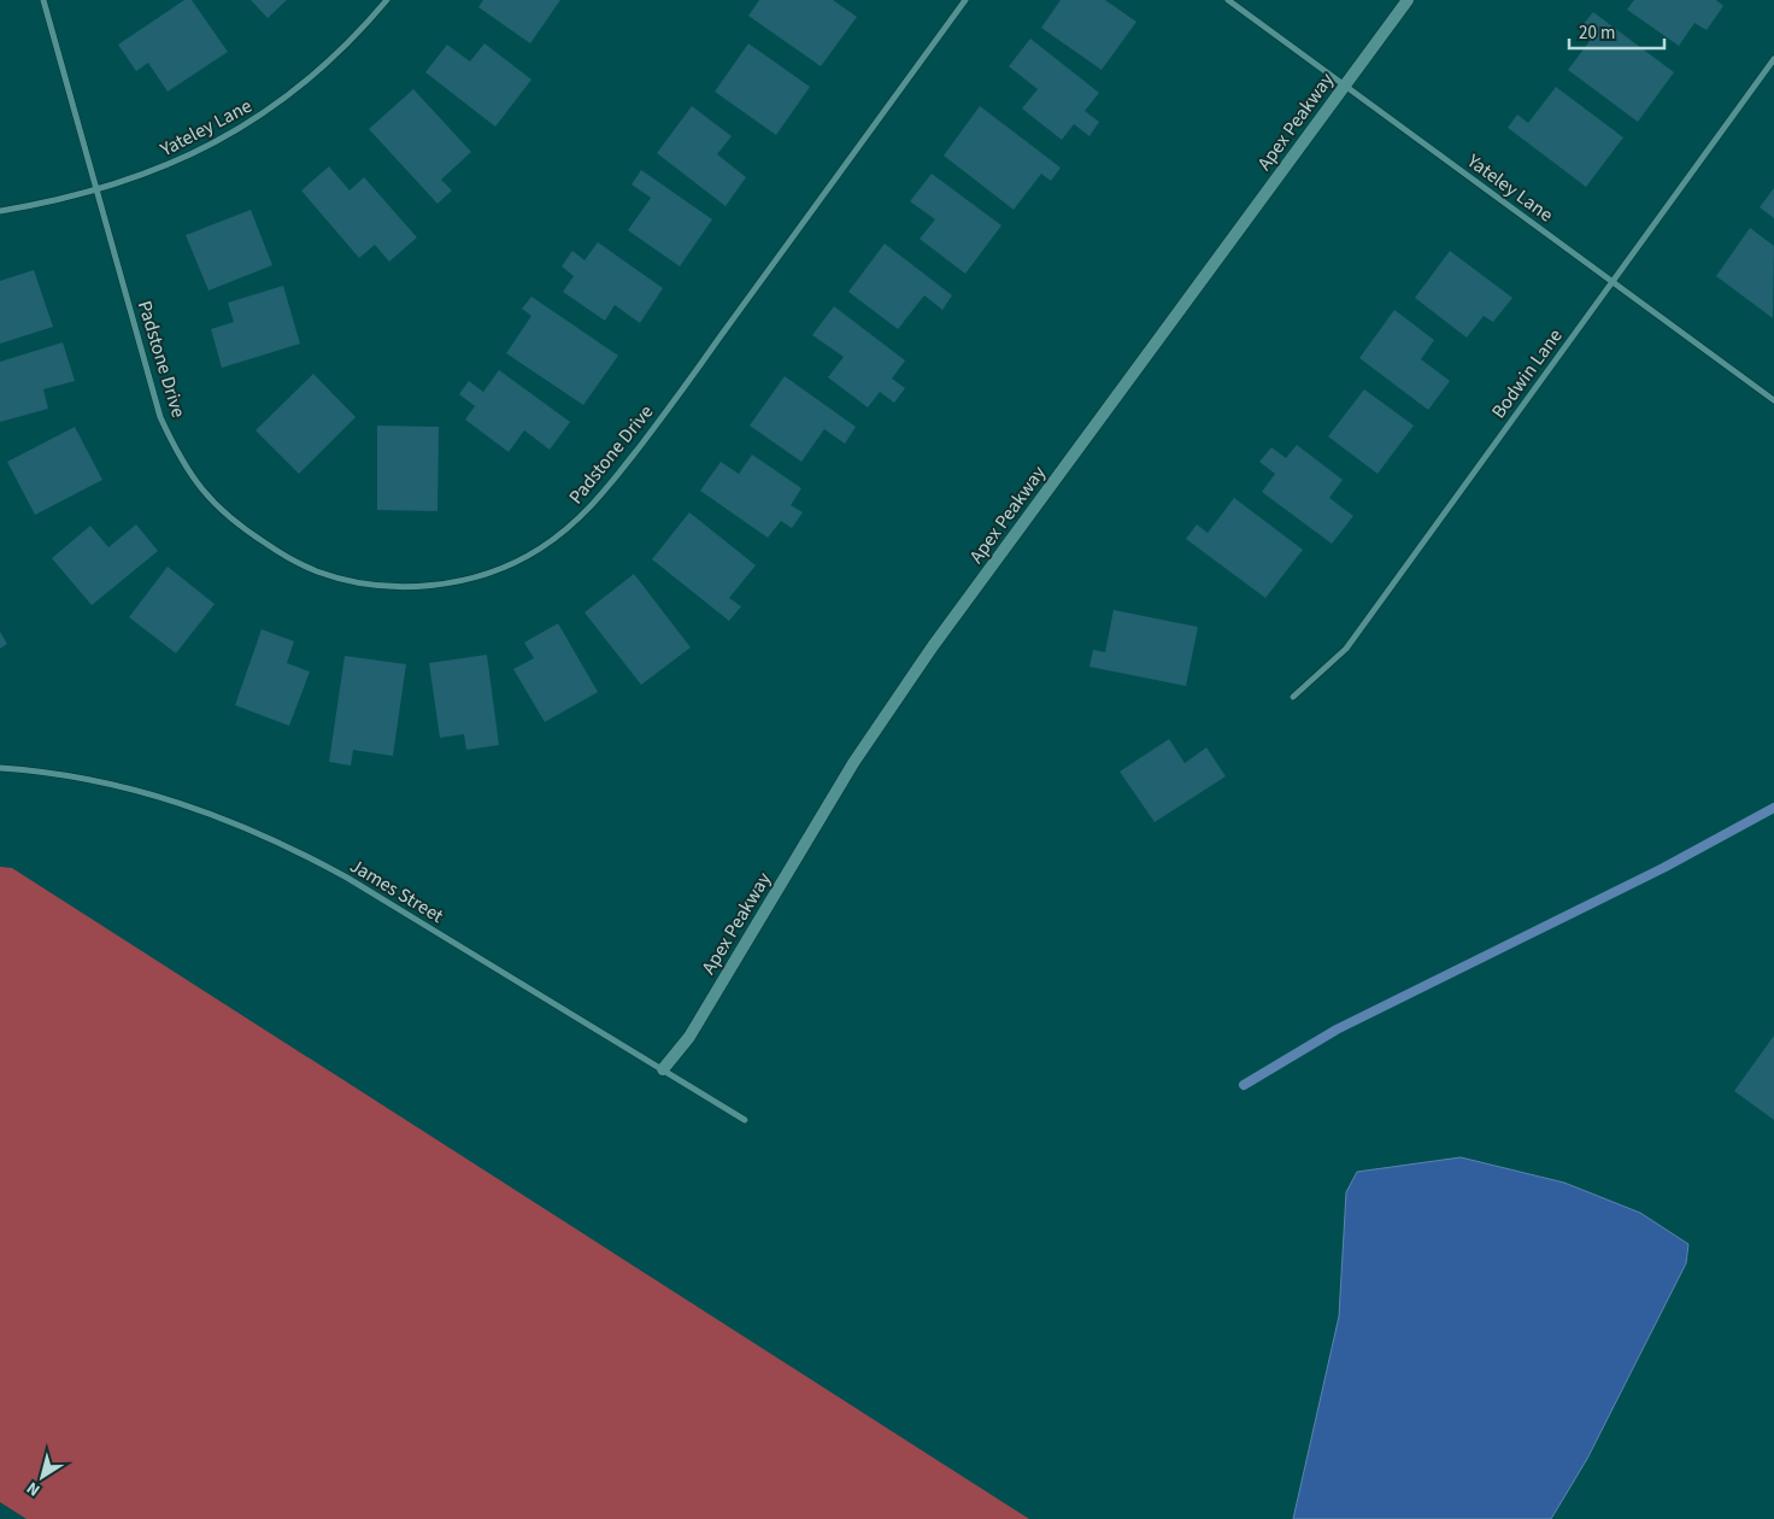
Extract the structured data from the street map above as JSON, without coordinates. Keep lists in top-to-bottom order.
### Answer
{
  "streets": {
    "main road": ["Apex Peakway"],
    "street": [
      "Yateley Lane",
      "Padstone Drive",
      "Bodwin Lane",
      "James Street"
    ]
  },
  "crossings": [
    ["Apex Peakway", "Yateley Lane"],
    ["Apex Peakway", "James Street"],
    ["Yateley Lane", "Padstone Drive"],
    ["Yateley Lane", "Bodwin Lane"]
  ],
  "scale_bar": "20 m",
  "north": "bottom left"
}
